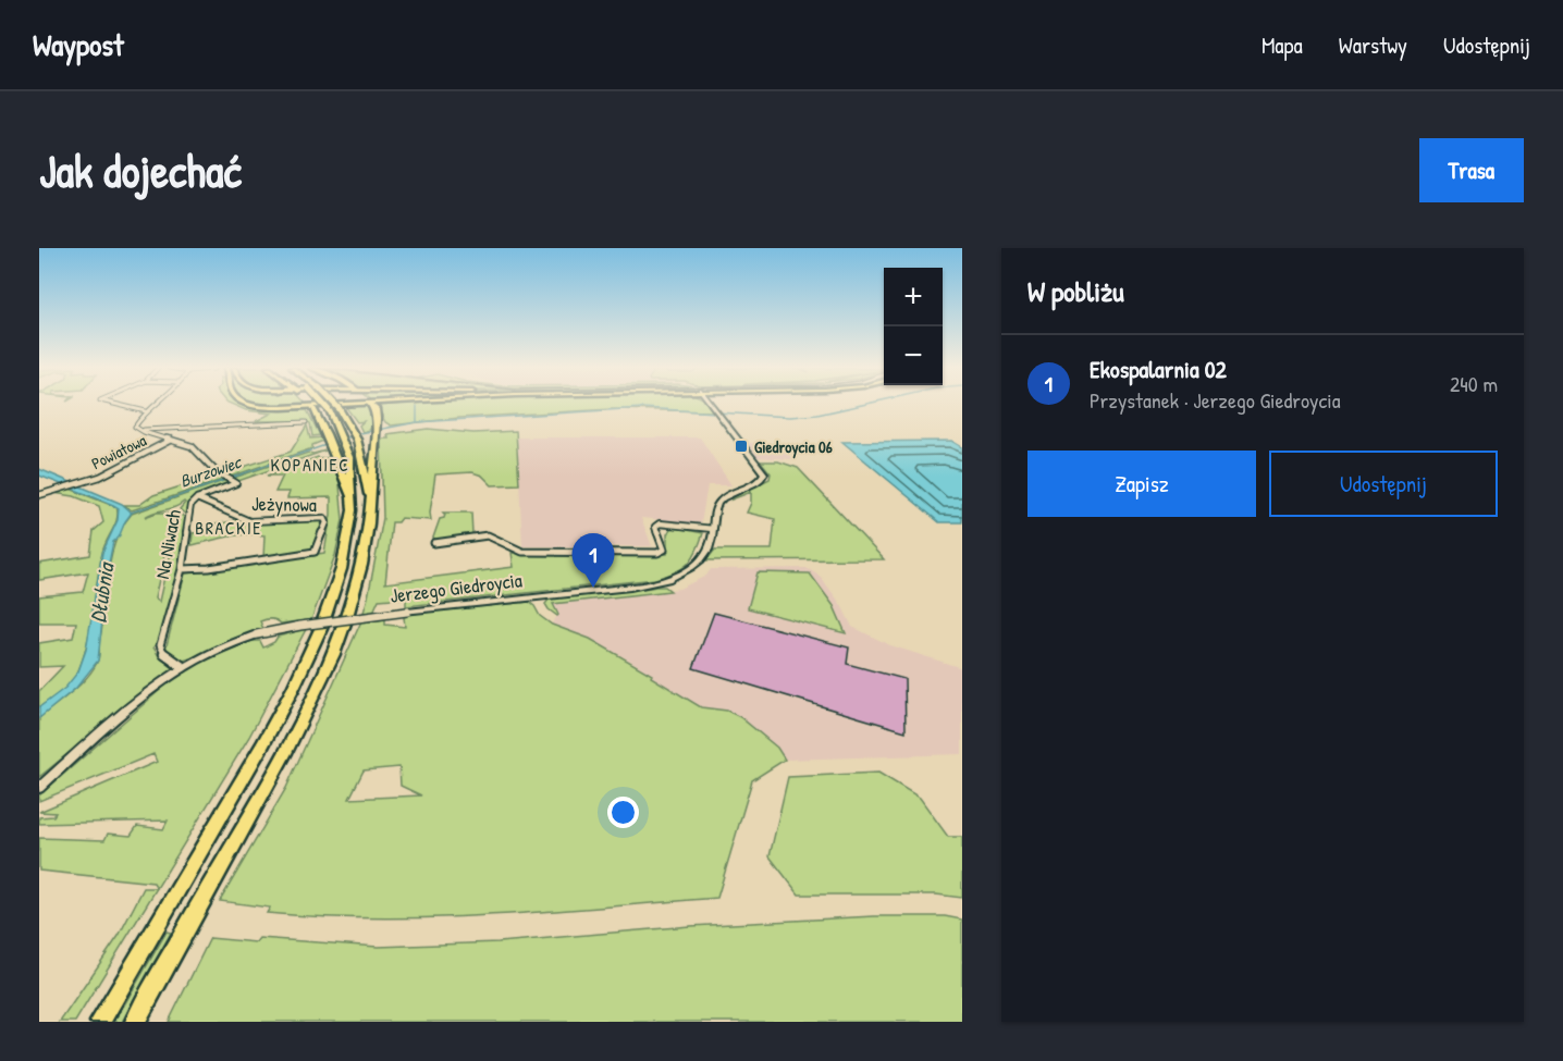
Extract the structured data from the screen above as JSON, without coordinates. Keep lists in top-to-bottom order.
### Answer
{
  "streets": {
    "street": [
      "Powiatowa",
      "Jeżynowa",
      "Na Niwach",
      "Jerzego Giedroycia"
    ]
  },
  "crossings": [
    ["Powiatowa", "Na Niwach"],
    ["Jeżynowa", "Na Niwach"],
    ["Na Niwach", "Jerzego Giedroycia"]
  ],
  "districts": ["KOPANIEC", "BRACKIE"],
  "water": ["Burzowiec", "Dłubnia"],
  "places": {
    "transit": ["Giedroycia 06"]
  },
  "page": {
    "header": "Waypost",
    "nav": ["Mapa", "Warstwy", "Udostępnij"],
    "buttons": [
      "Trasa",
      ["Zapisz", "Udostępnij"]
    ],
    "title": "Jak dojechać",
    "heading": "W pobliżu",
    "map_buttons": ["+", "−"],
    "list": [
      {
        "mark": "1",
        "name": "Ekospalarnia 02",
        "note": "Przystanek · Jerzego Giedroycia",
        "value": "240 m"
      }
    ],
    "pins": "1"
  }
}
